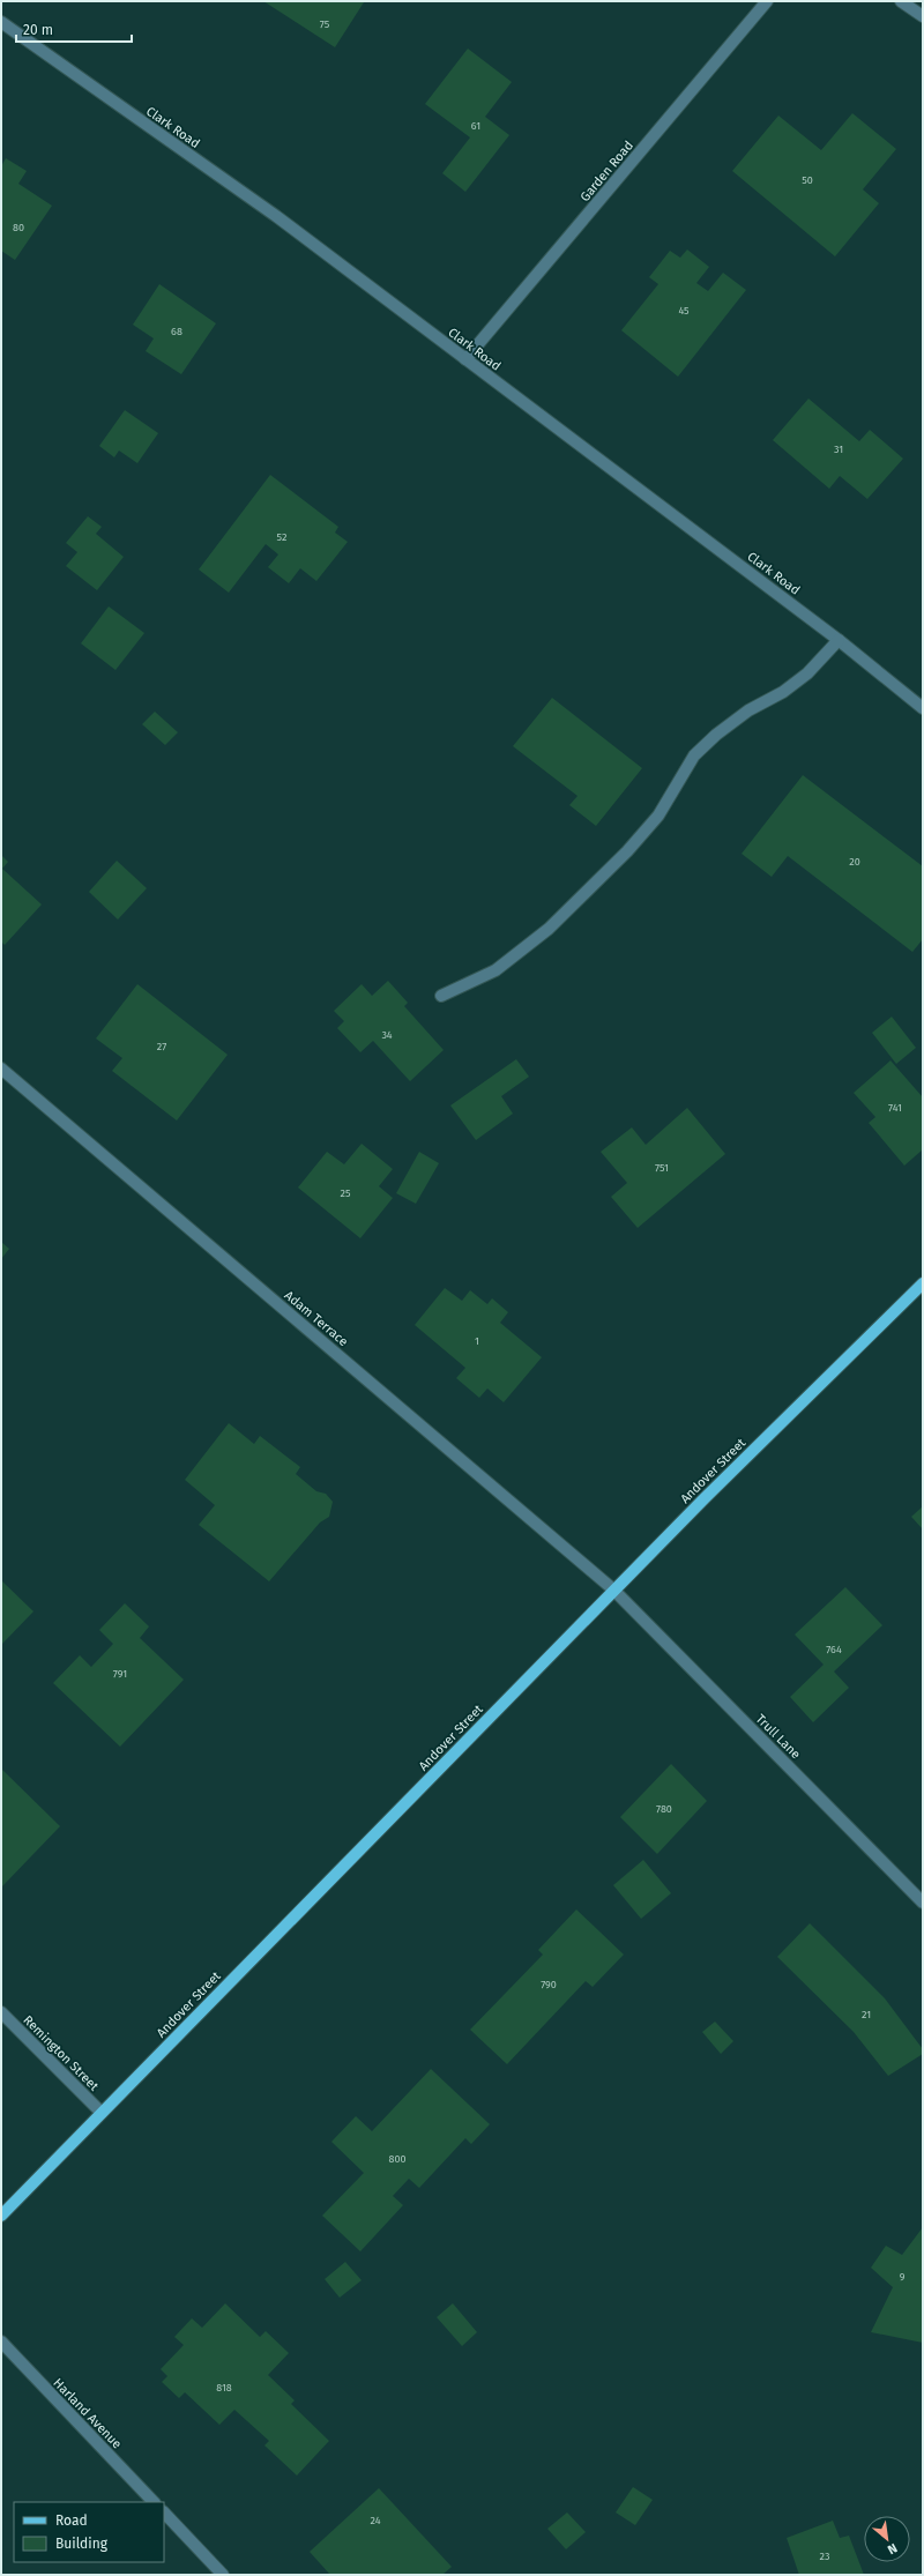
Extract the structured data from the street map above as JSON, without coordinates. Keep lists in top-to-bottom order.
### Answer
{
  "streets": {
    "main road": ["Andover Street"],
    "street": [
      "Clark Road",
      "Garden Road",
      "Adam Terrace",
      "Trull Lane",
      "Remington Street",
      "Harland Avenue"
    ]
  },
  "crossings": [
    ["Clark Road", "Garden Road"],
    ["Adam Terrace", "Andover Street"],
    ["Adam Terrace", "Trull Lane"],
    ["Andover Street", "Trull Lane"],
    ["Andover Street", "Remington Street"]
  ],
  "house_numbers": [
    "75",
    "61",
    "50",
    "80",
    "45",
    "68",
    "31",
    "52",
    "20",
    "34",
    "27",
    "741",
    "751",
    "25",
    "1",
    "764",
    "791",
    "780",
    "790",
    "21",
    "800",
    "9",
    "818",
    "24",
    "23"
  ],
  "legend": ["Road", "Building"],
  "scale_bar": "20 m",
  "north": "bottom right"
}
